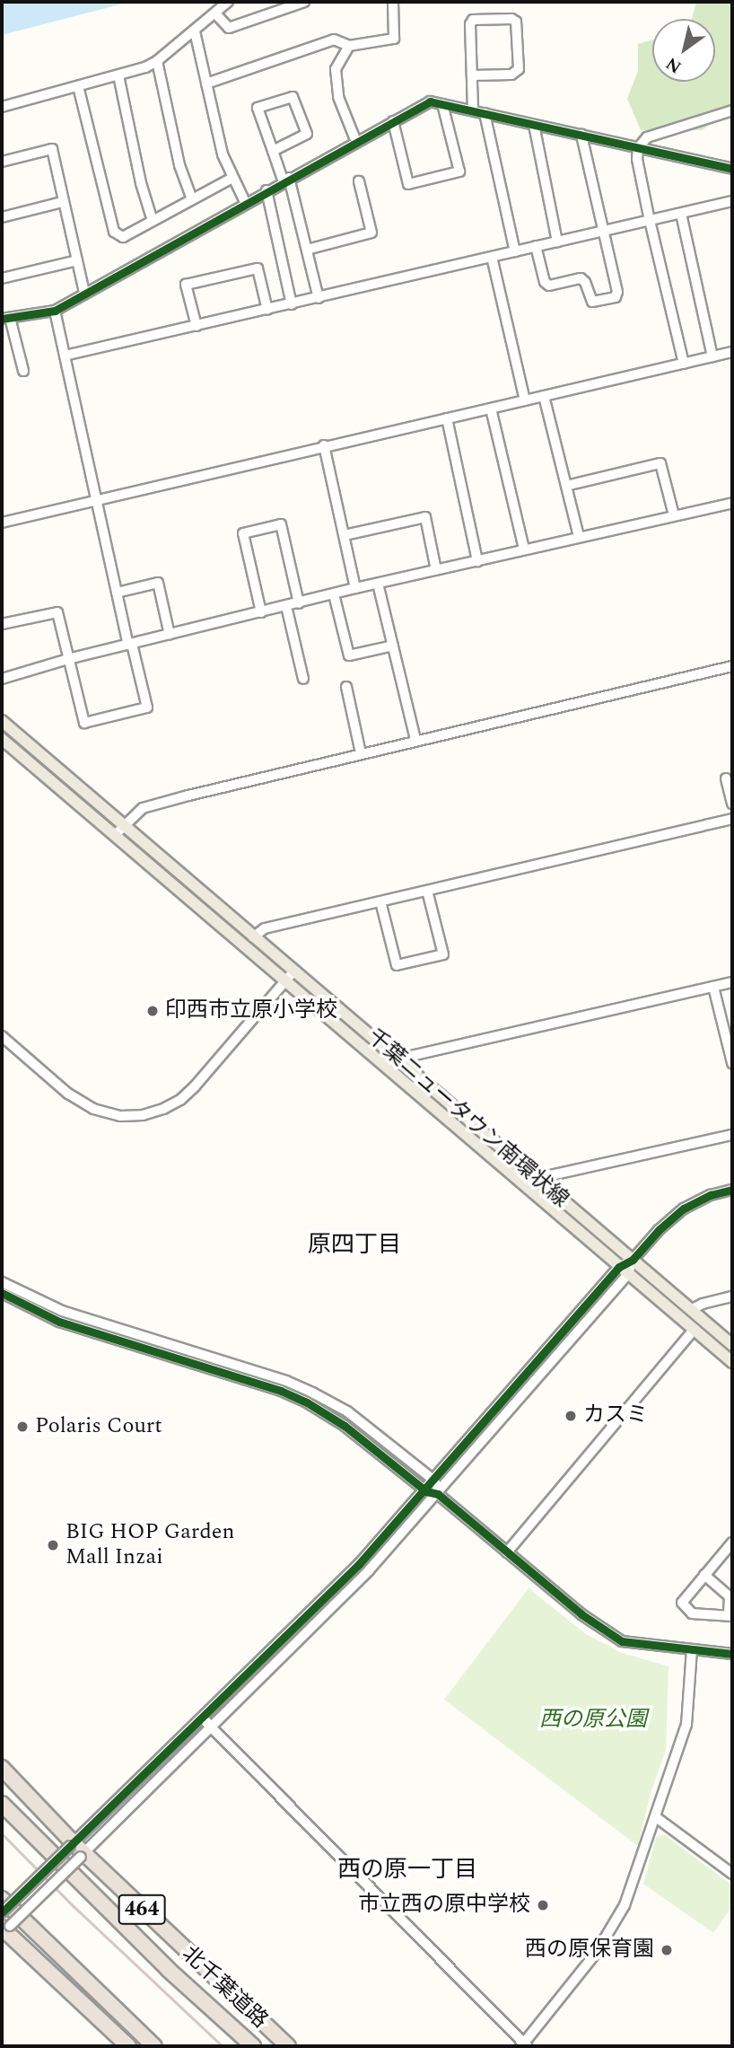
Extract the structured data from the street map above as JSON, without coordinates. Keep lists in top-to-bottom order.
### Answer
{
  "streets": {
    "highway": ["464", "北千葉道路"],
    "main road": ["千葉ニュータウン南環状線"]
  },
  "districts": ["原四丁目", "西の原一丁目"],
  "parks": ["西の原公園"],
  "places": [
    "印西市立原小学校",
    "カスミ",
    "Polaris Court",
    "BIG HOP Garden Mall Inzai",
    "市立西の原中学校",
    "西の原保育園"
  ],
  "north": "bottom left"
}
